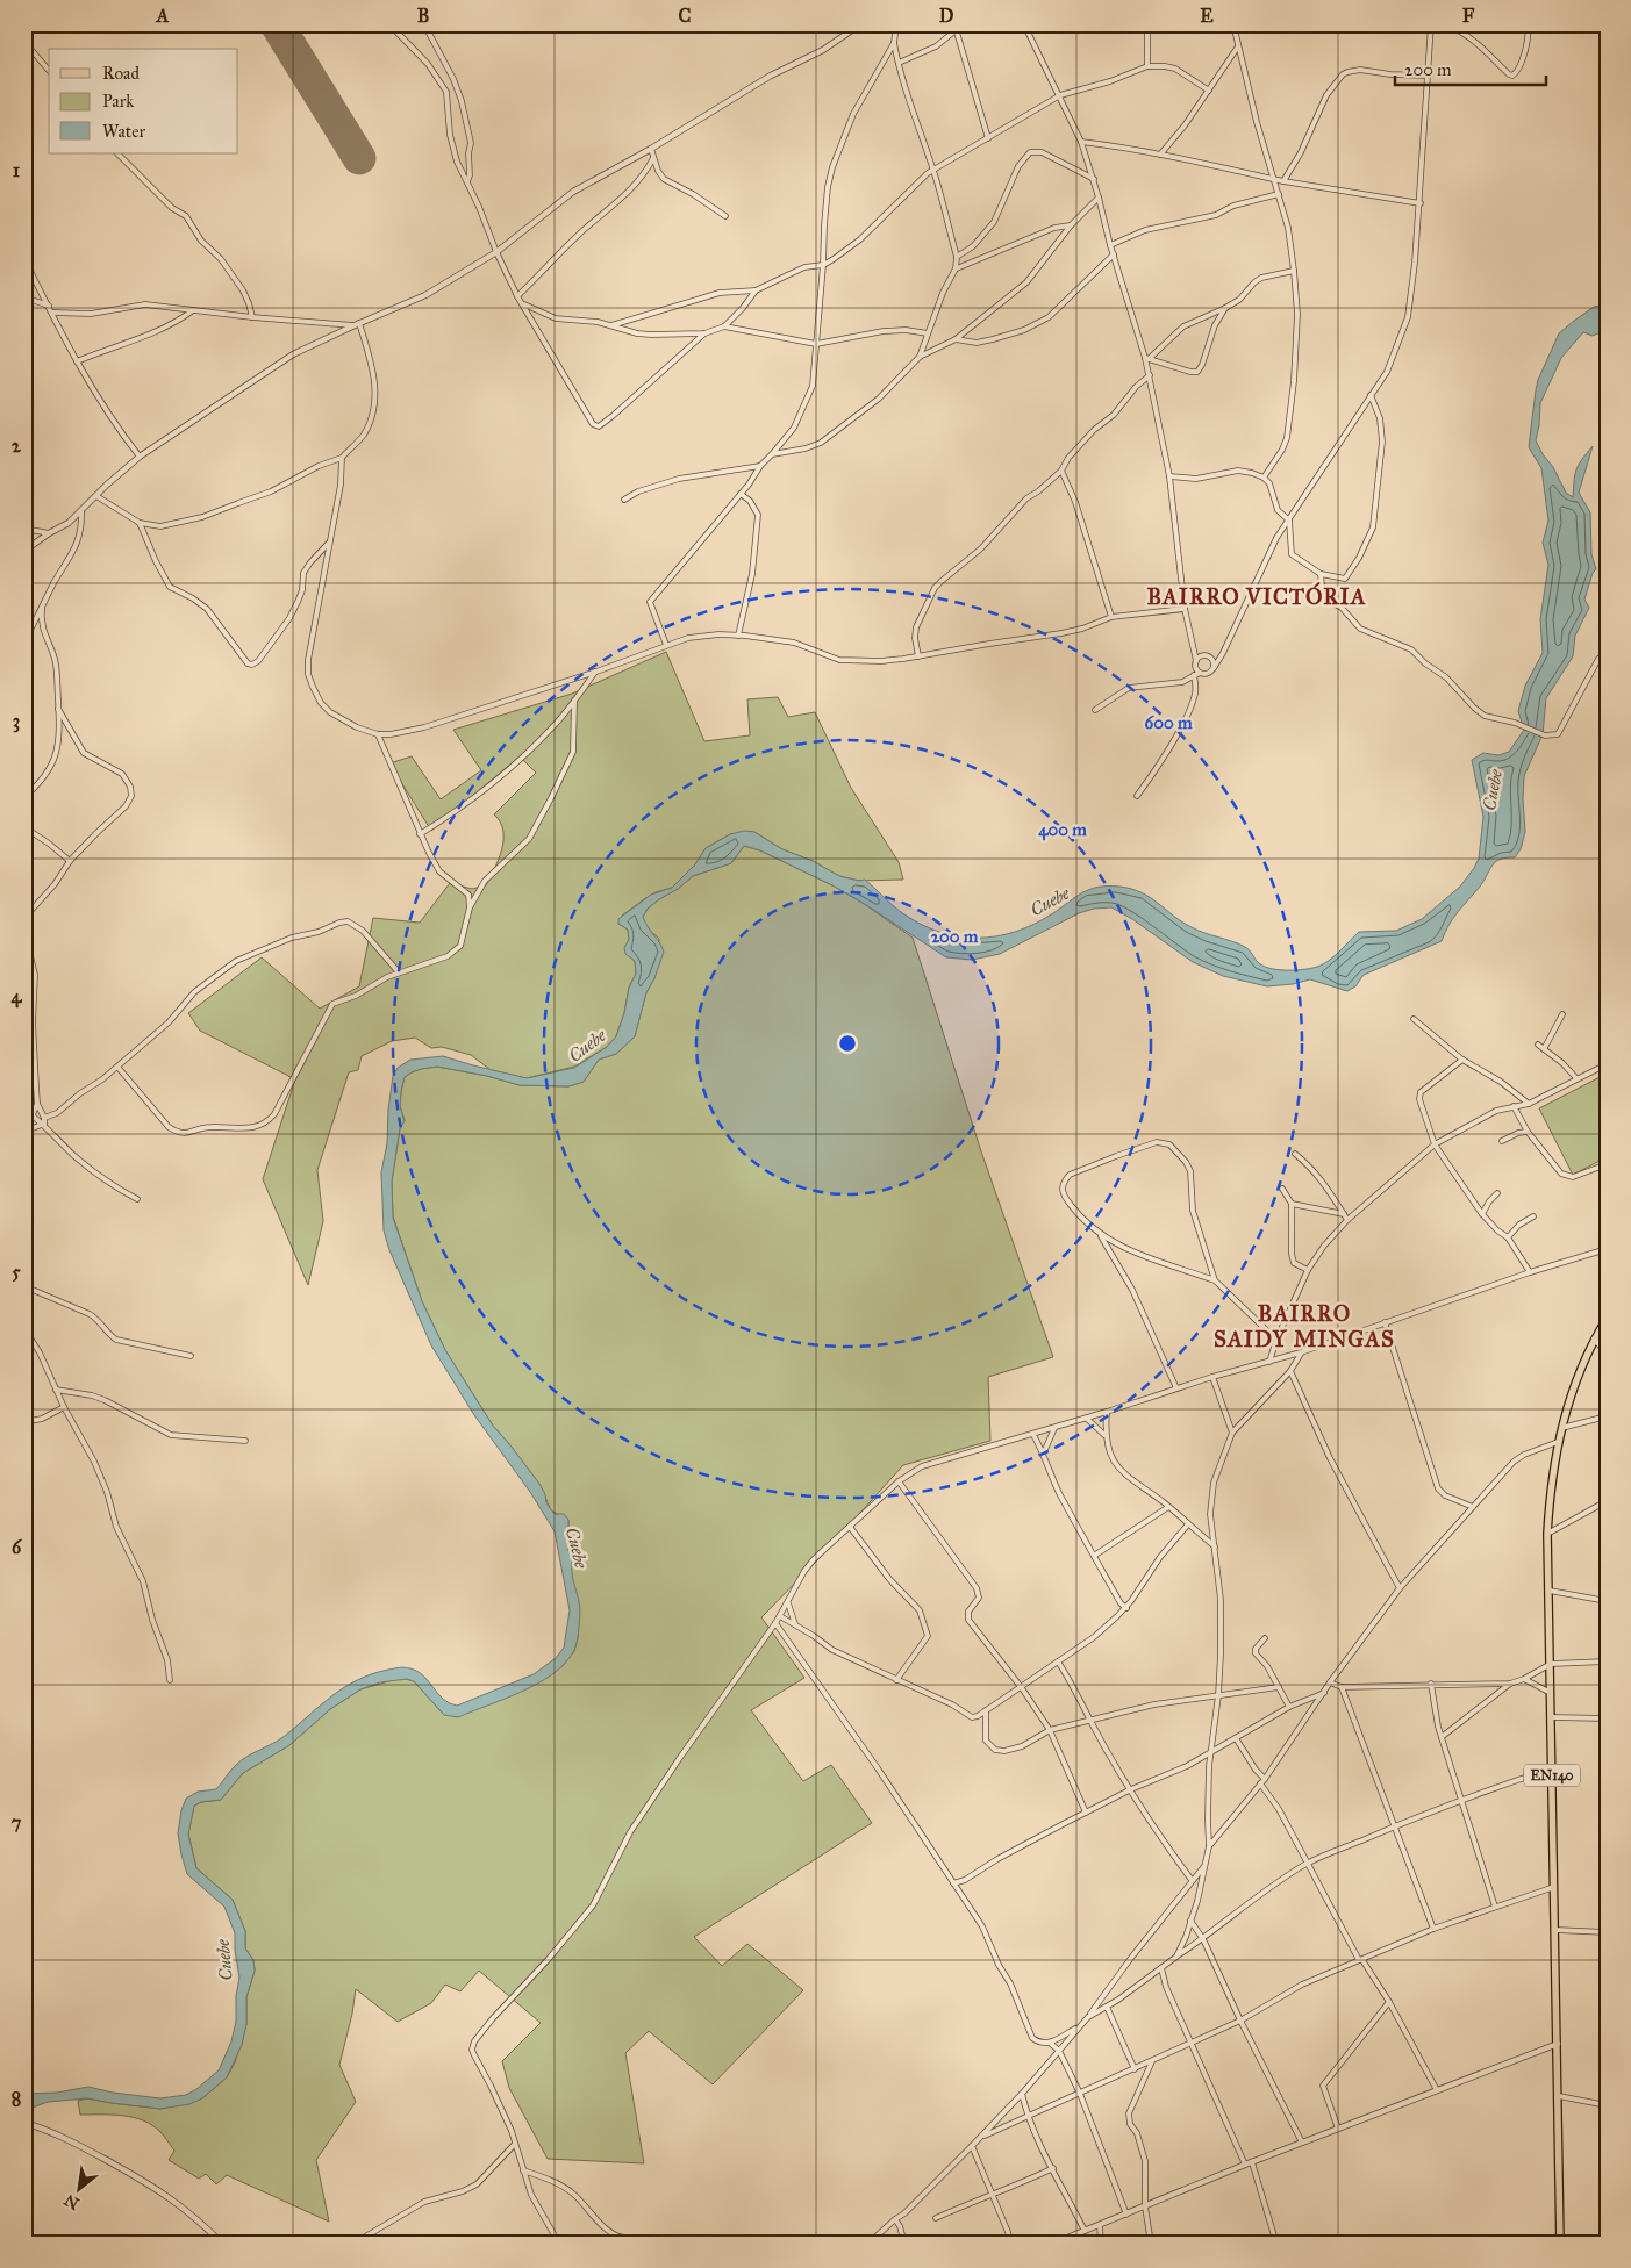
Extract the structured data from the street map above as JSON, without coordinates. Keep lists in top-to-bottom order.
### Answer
{
  "streets": {
    "main road": ["EN140"]
  },
  "districts": ["BAIRRO VICTÓRIA", "BAIRRO SAIDY MINGAS"],
  "water": ["Cuebe"],
  "legend": ["Road", "Park", "Water"],
  "scale_bar": "200 m",
  "north": "bottom left",
  "grid": {
    "columns": [
      "A",
      "B",
      "C",
      "D",
      "E",
      "F"
    ],
    "rows": [
      "1",
      "2",
      "3",
      "4",
      "5",
      "6",
      "7",
      "8"
    ]
  },
  "rings": ["600 m", "400 m", "200 m"]
}
